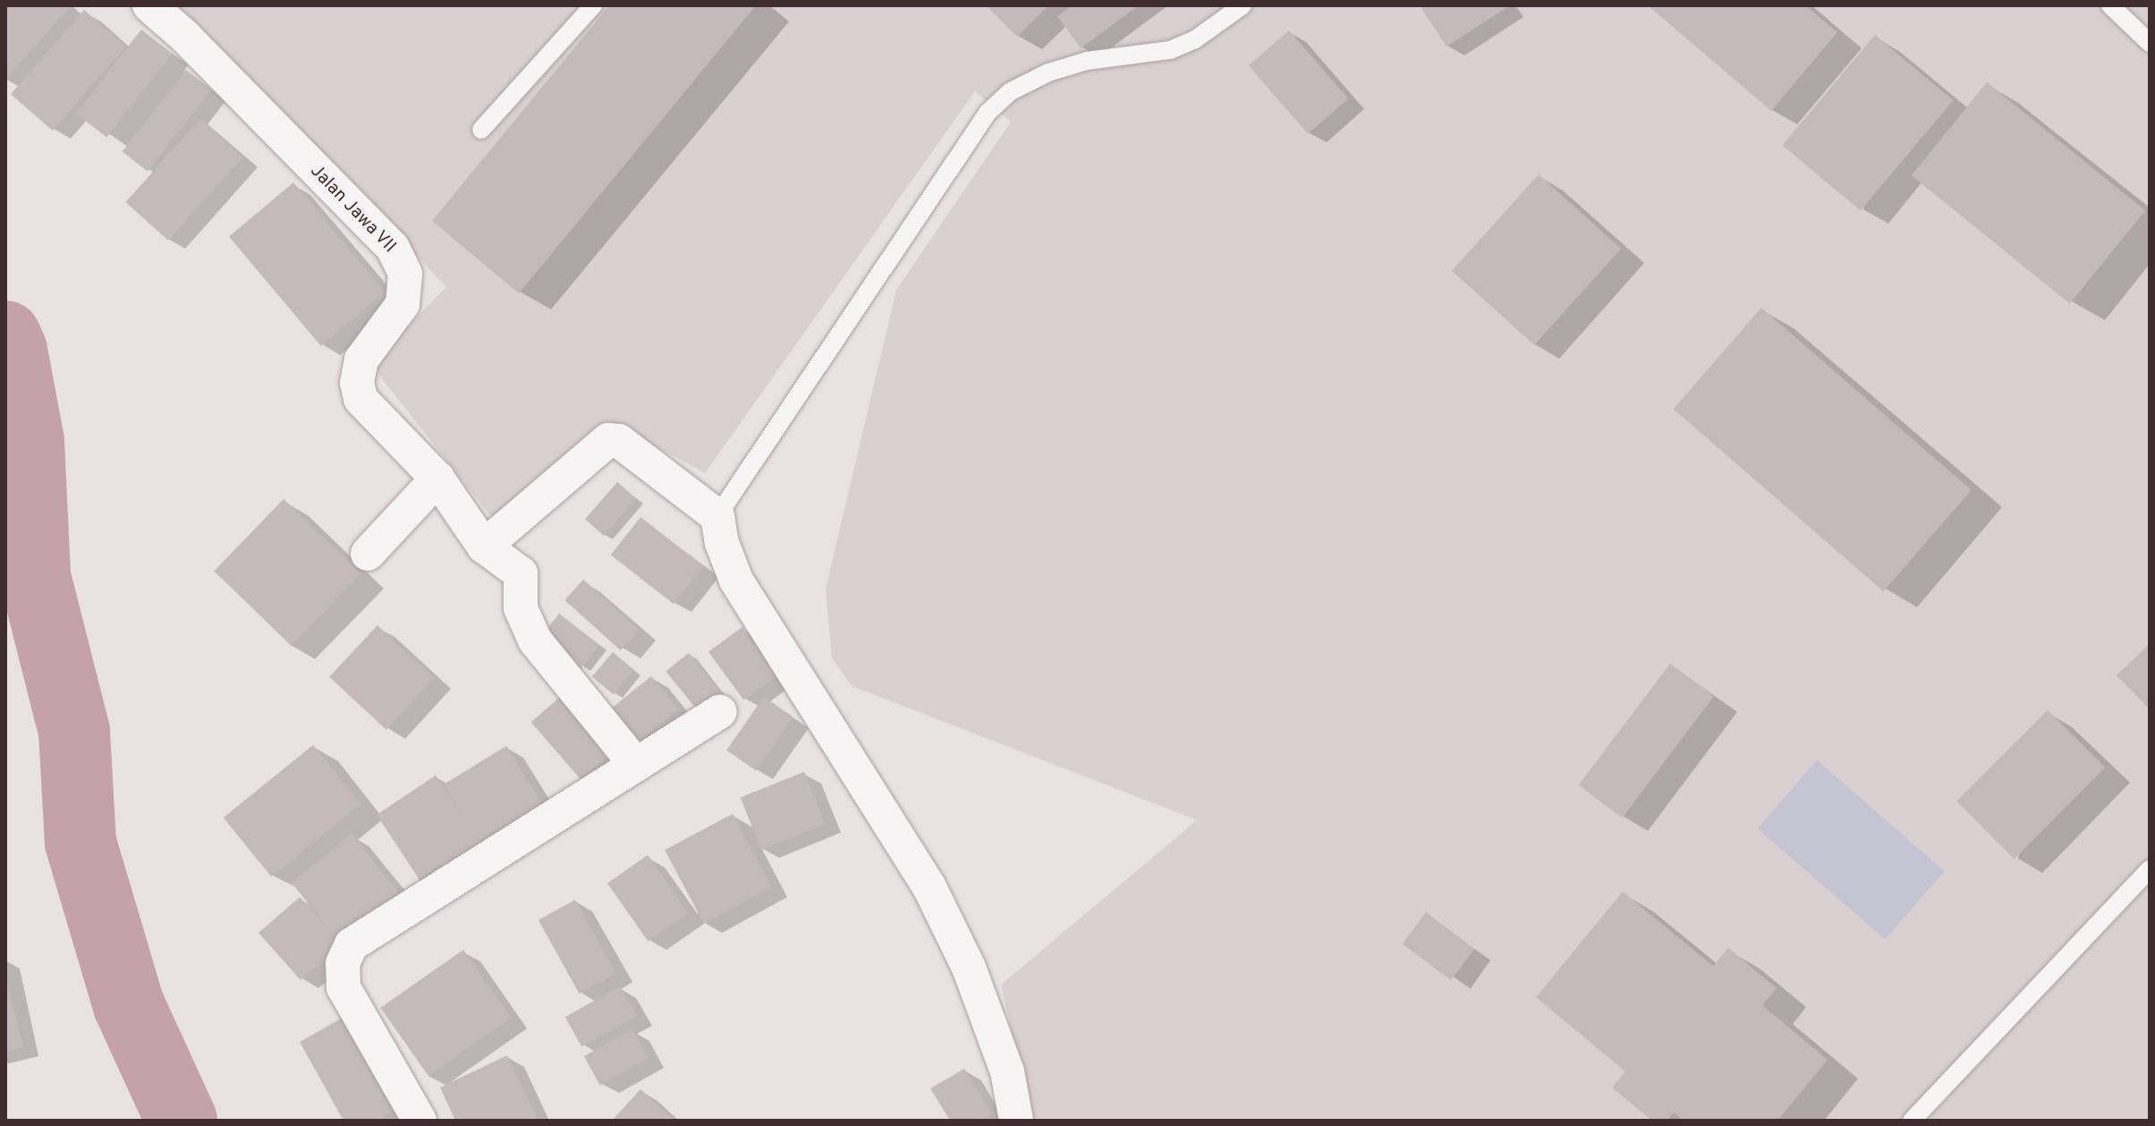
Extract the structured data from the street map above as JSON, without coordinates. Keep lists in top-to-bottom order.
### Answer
{
  "streets": {
    "street": ["Jalan Jawa VII"]
  }
}
